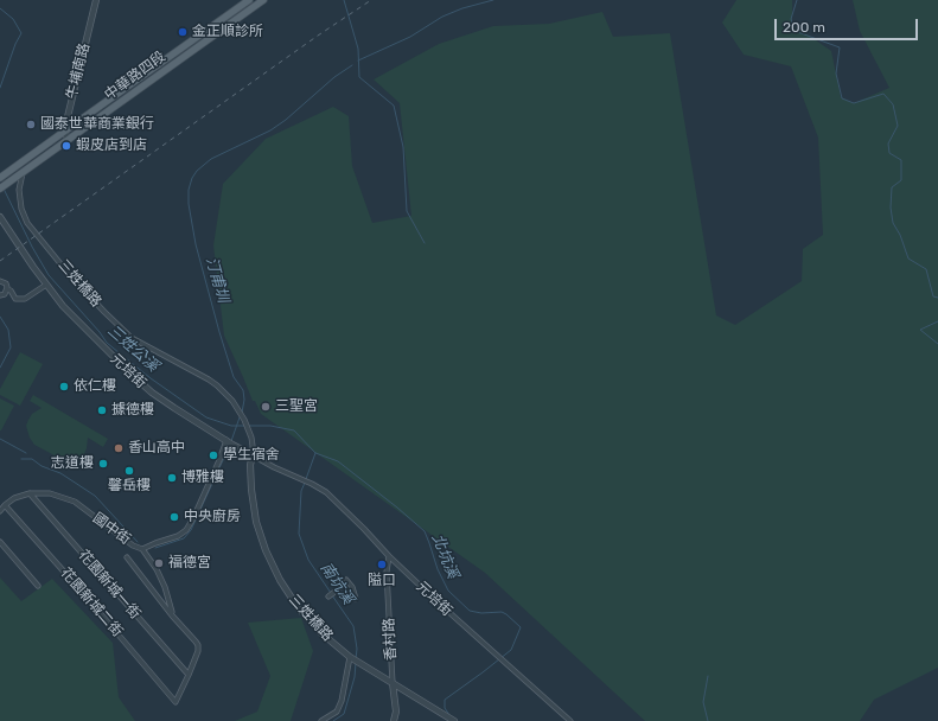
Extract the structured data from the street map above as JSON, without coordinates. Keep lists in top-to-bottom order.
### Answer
{
  "streets": {
    "main road": ["中華路四段"],
    "street": [
      "牛埔南路",
      "三姓橋路",
      "元培街",
      "國中街",
      "花園新城一街",
      "花園新城二街",
      "香村路"
    ]
  },
  "crossings": [
    ["牛埔南路", "中華路四段"],
    ["中華路四段", "三姓橋路"],
    ["三姓橋路", "元培街"],
    ["三姓橋路", "香村路"],
    ["元培街", "國中街"],
    ["元培街", "香村路"],
    ["國中街", "花園新城一街"],
    ["國中街", "花園新城二街"],
    ["花園新城一街", "花園新城二街"]
  ],
  "water": [
    "汀甫圳",
    "三姓公溪",
    "北坑溪",
    "南坑溪"
  ],
  "places": [
    "金正順診所",
    "國泰世華商業銀行",
    "蝦皮店到店",
    "依仁樓",
    "三聖宮",
    "據德樓",
    "香山高中",
    "學生宿舍",
    "志道樓",
    "馨岳樓",
    "博雅樓",
    "中央廚房",
    "福德宮",
    "隘口"
  ],
  "scale_bar": "200 m"
}
